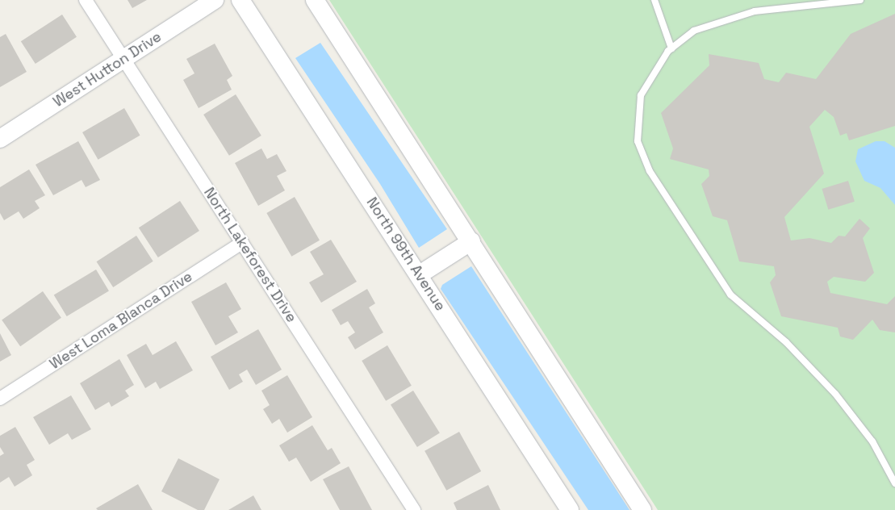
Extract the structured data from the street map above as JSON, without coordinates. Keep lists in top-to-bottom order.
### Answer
{
  "streets": {
    "main road": ["West Hutton Drive", "North 99th Avenue"],
    "street": ["North Lakeforest Drive", "West Loma Blanca Drive"]
  },
  "crossings": [
    ["West Hutton Drive", "North Lakeforest Drive"],
    ["North Lakeforest Drive", "West Loma Blanca Drive"]
  ]
}
